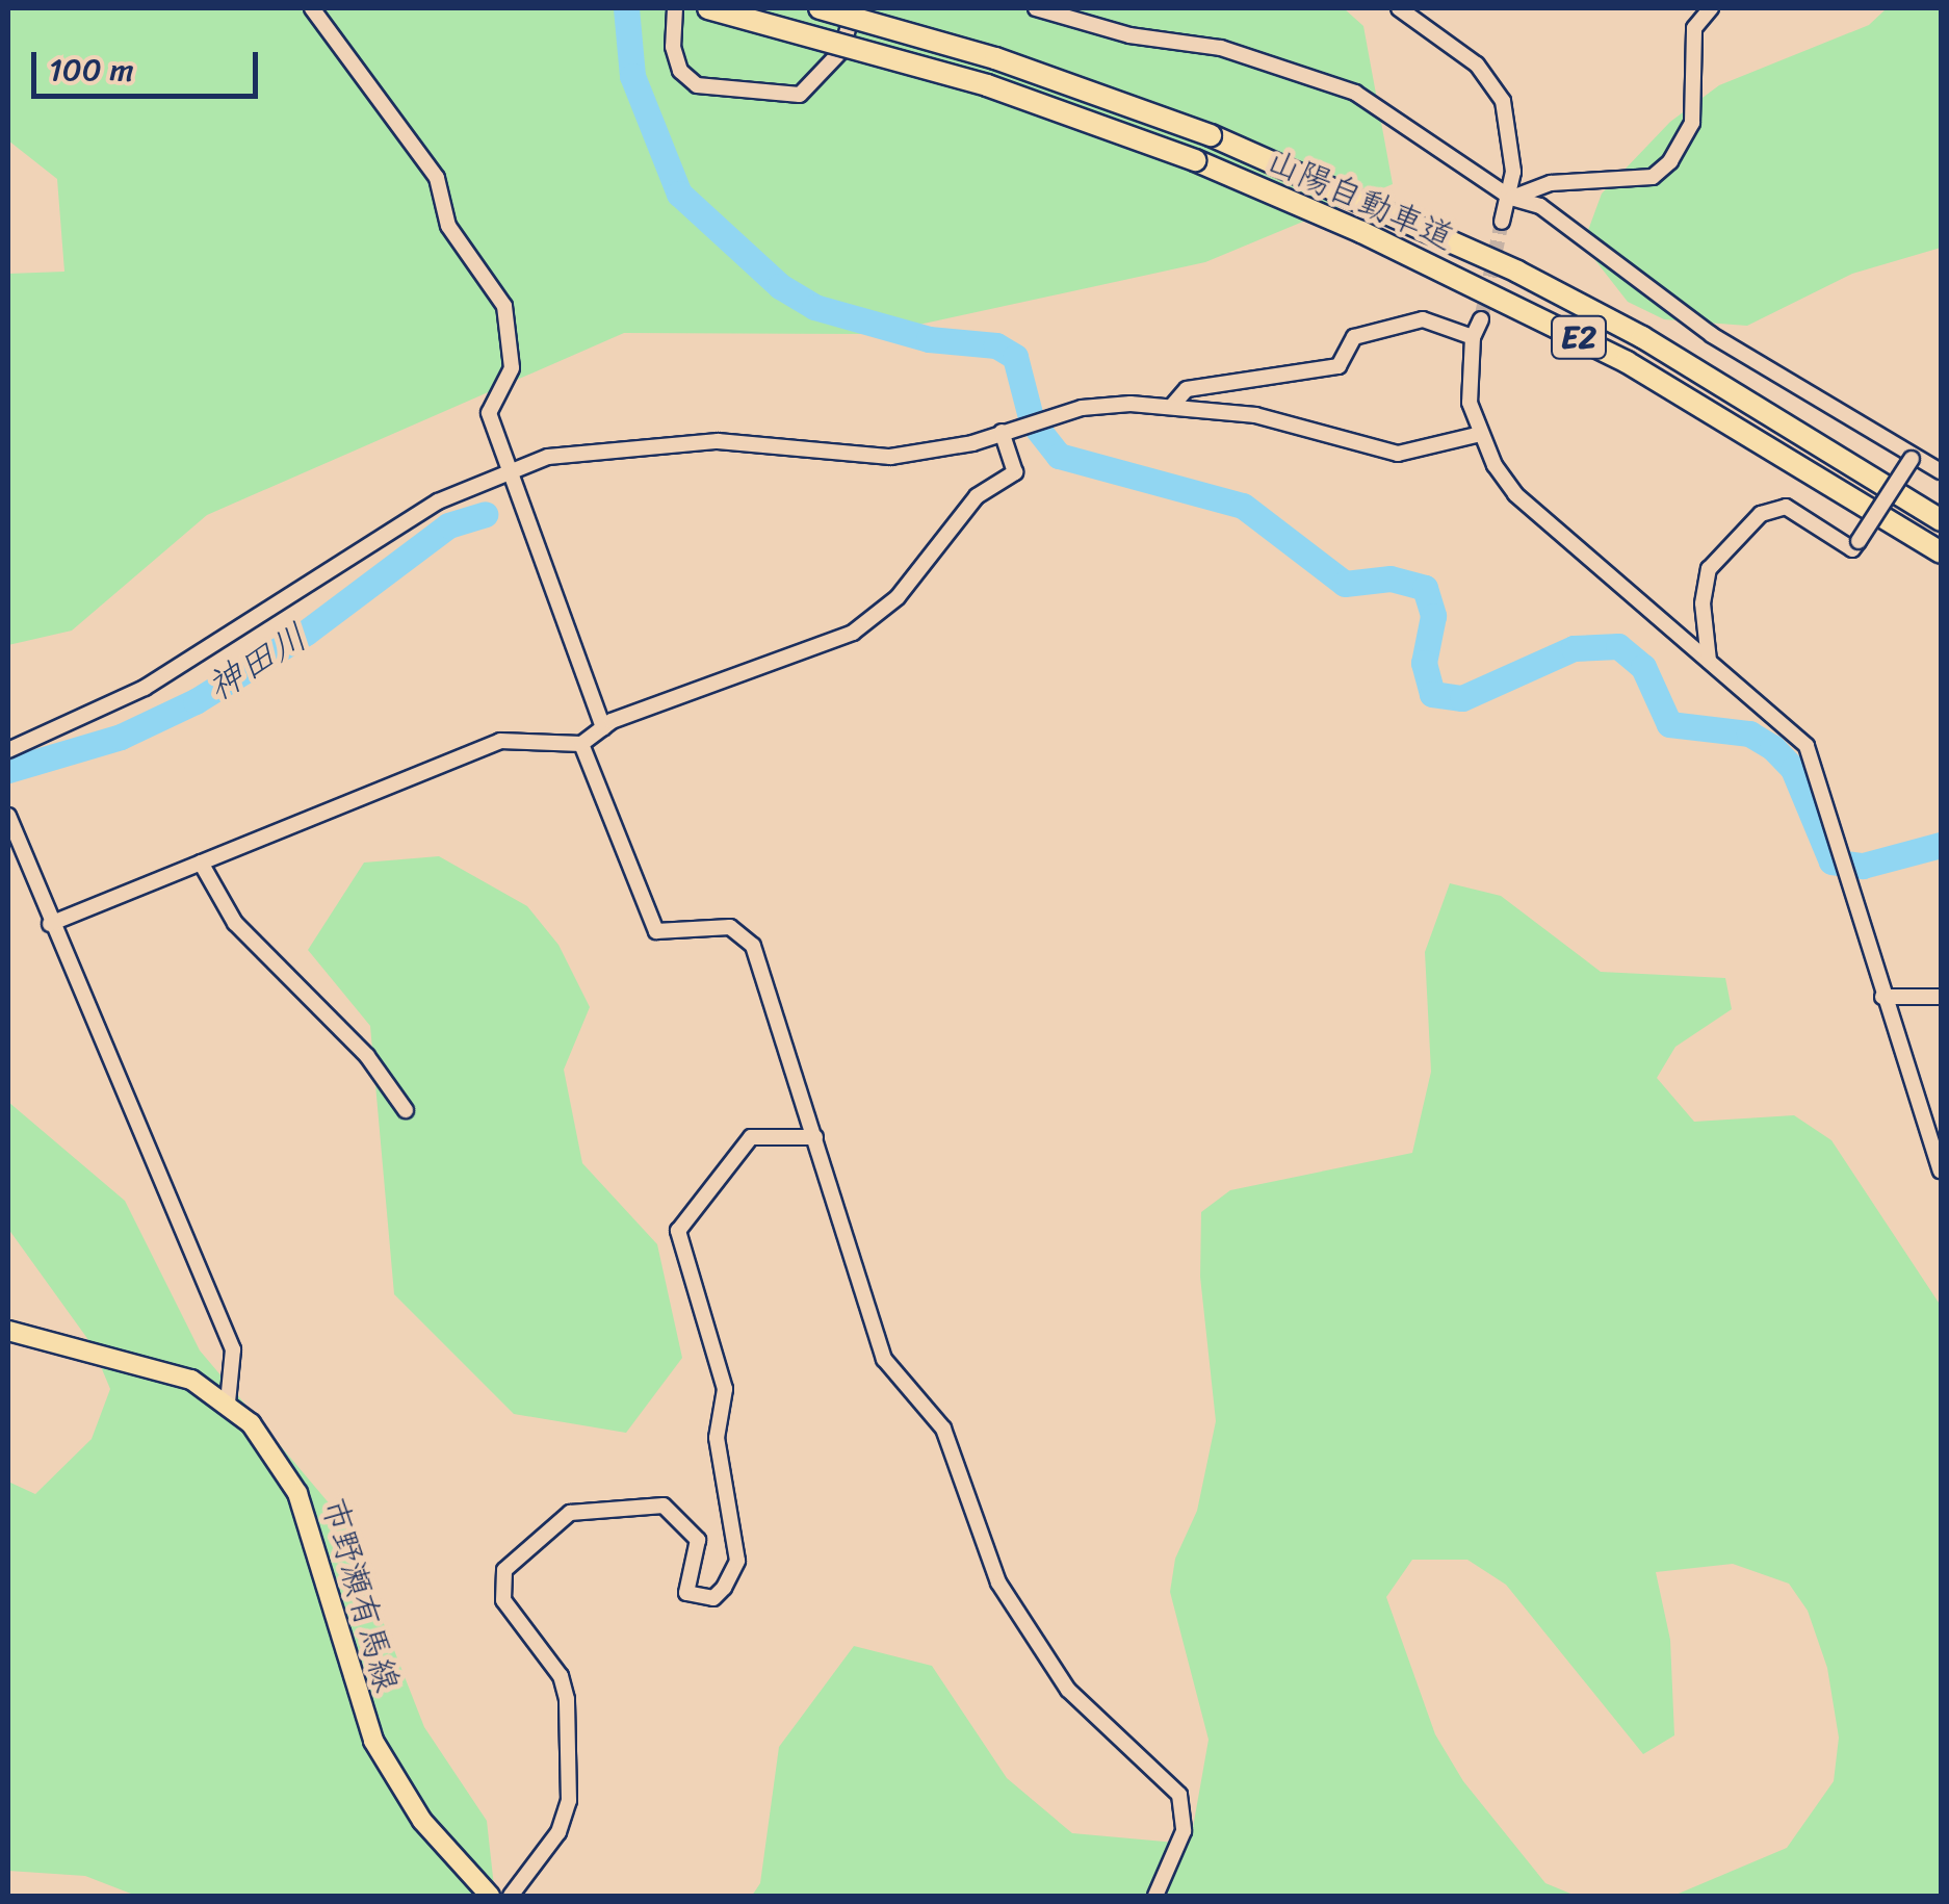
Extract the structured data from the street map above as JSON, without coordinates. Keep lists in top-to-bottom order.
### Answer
{
  "streets": {
    "highway": ["山陽自動車道", "E2"],
    "main road": ["市野瀬有馬線"]
  },
  "water": ["神田川"],
  "scale_bar": "100 m"
}
